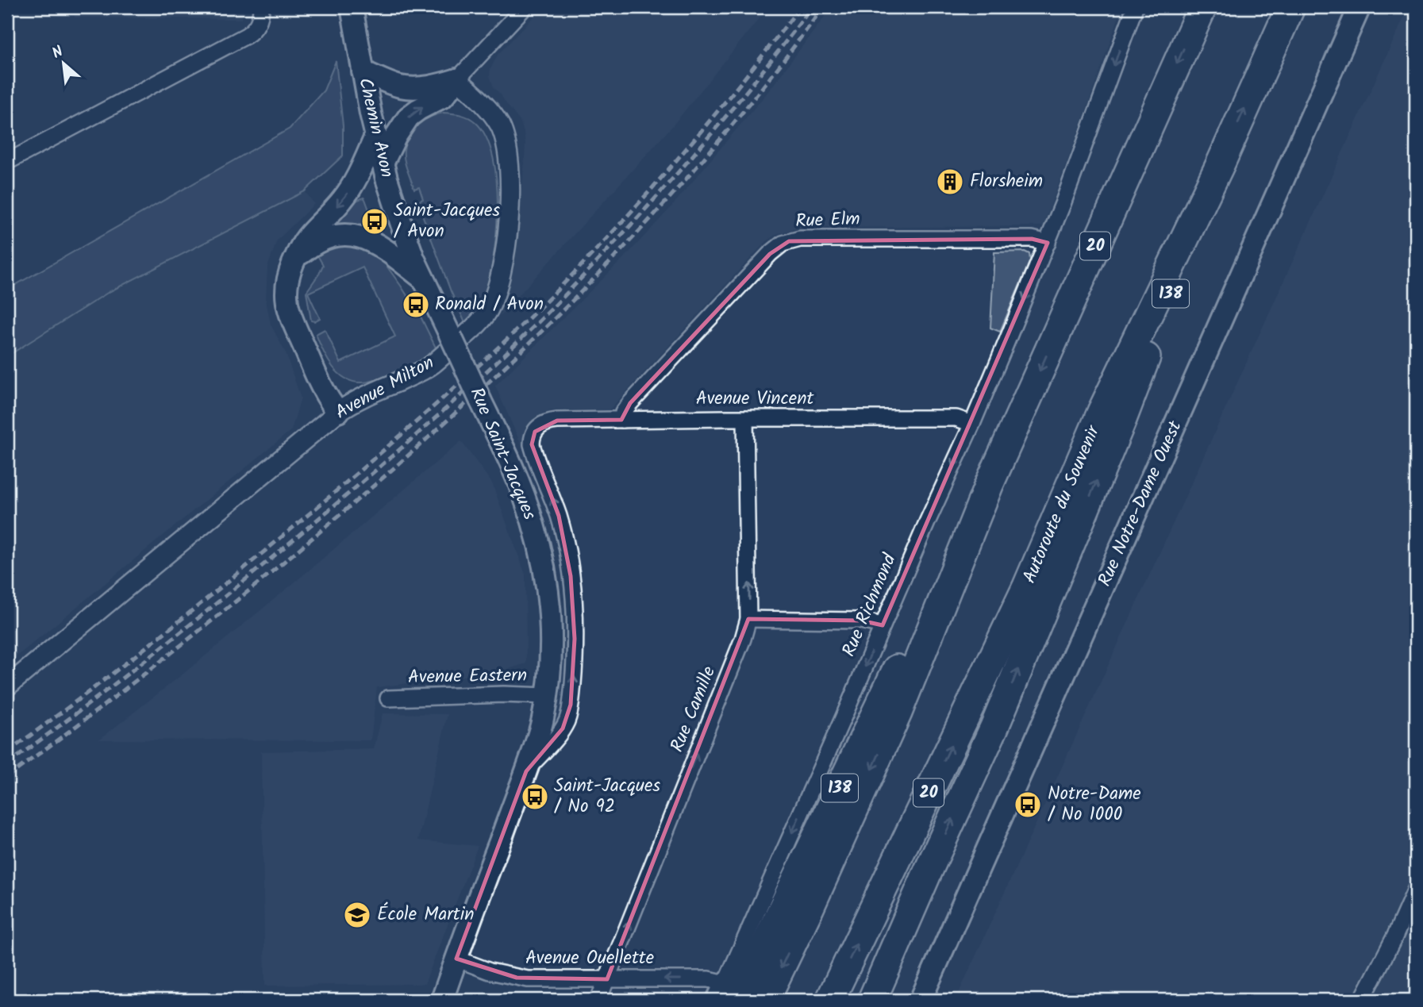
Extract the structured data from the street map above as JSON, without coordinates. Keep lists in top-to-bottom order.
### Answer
{
  "streets": {
    "highway": ["20", "138", "Autoroute du Souvenir"],
    "main road": ["Chemin Avon", "Rue Saint-Jacques", "Rue Notre-Dame Ouest"],
    "street": [
      "Rue Elm",
      "Avenue Milton",
      "Avenue Vincent",
      "Rue Richmond",
      "Avenue Eastern",
      "Rue Camille",
      "Avenue Ouellette"
    ]
  },
  "crossings": [
    ["Chemin Avon", "Rue Saint-Jacques"],
    ["Rue Elm", "Avenue Vincent"],
    ["Rue Elm", "Rue Richmond"],
    ["20", "138"],
    ["138", "Autoroute du Souvenir"],
    ["138", "Rue Richmond"],
    ["138", "Avenue Ouellette"],
    ["Avenue Vincent", "Rue Saint-Jacques"],
    ["Avenue Vincent", "Rue Richmond"],
    ["Avenue Vincent", "Rue Camille"],
    ["Rue Saint-Jacques", "Avenue Eastern"],
    ["Rue Saint-Jacques", "Avenue Ouellette"],
    ["Rue Richmond", "Avenue Ouellette"],
    ["Rue Camille", "Avenue Ouellette"]
  ],
  "one_way": ["Rue Richmond", "Rue Camille", "Avenue Ouellette"],
  "places": {
    "building": ["Florsheim"],
    "bus stop": [
      "Saint-Jacques / Avon",
      "Ronald / Avon",
      "Saint-Jacques / No 92",
      "Notre-Dame / No 1000"
    ],
    "school or university": ["École Martin"]
  },
  "north": "top left"
}
